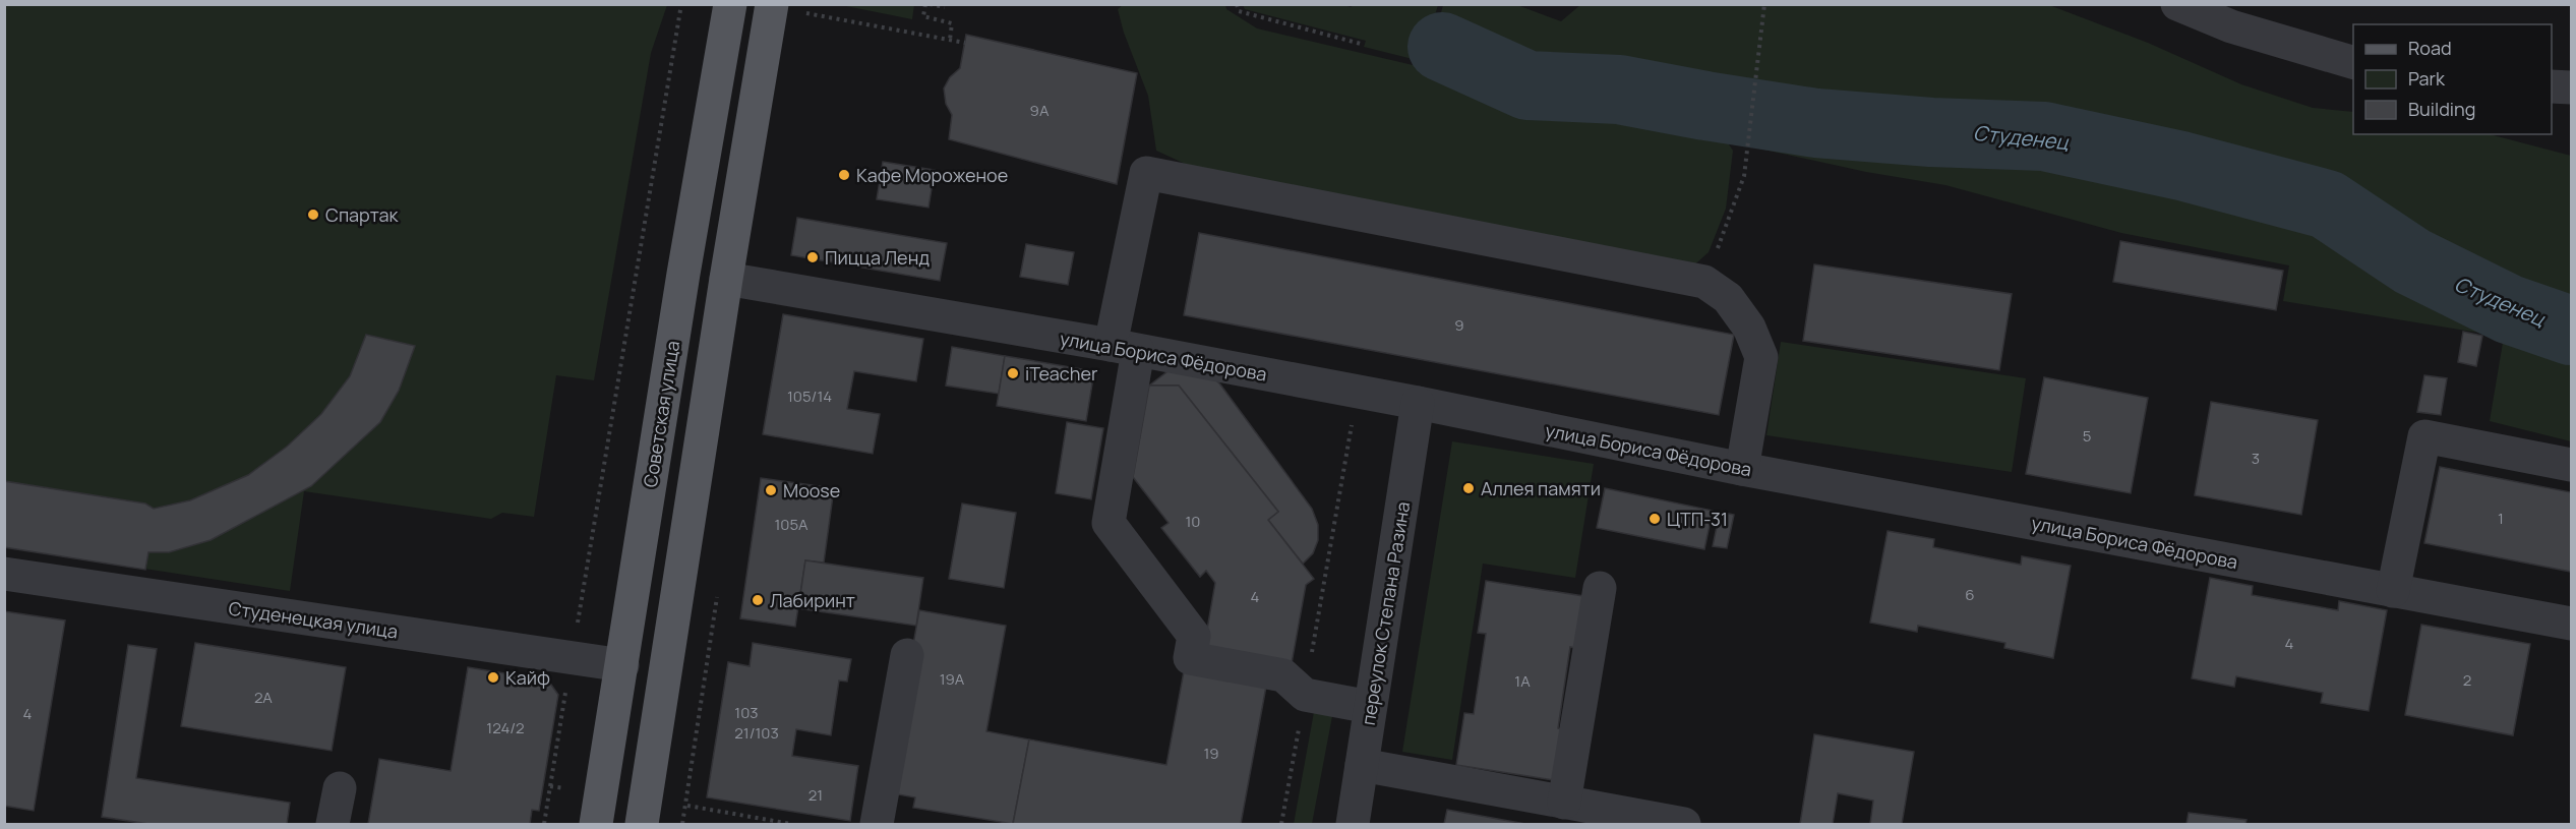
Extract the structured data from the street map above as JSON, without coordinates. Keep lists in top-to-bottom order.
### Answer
{
  "streets": {
    "main road": ["Советская улица"],
    "street": ["улица Бориса Фёдорова", "переулок Степана Разина", "Студенецкая улица"]
  },
  "crossings": [
    ["улица Бориса Фёдорова", "переулок Степана Разина"],
    ["Советская улица", "Студенецкая улица"]
  ],
  "water": ["Студенец"],
  "places": [
    "Кафе Мороженое",
    "Спартак",
    "Пицца Ленд",
    "iTeacher",
    "Аллея памяти",
    "Moose",
    "ЦТП-31",
    "Лабиринт",
    "Кайф"
  ],
  "house_numbers": [
    "9А",
    "9",
    "105/14",
    "5",
    "3",
    "1",
    "10",
    "105А",
    "6",
    "4",
    "4",
    "19А",
    "2",
    "1А",
    "2А",
    "103",
    "4",
    "124/2",
    "21/103",
    "19",
    "21"
  ],
  "legend": ["Road", "Park", "Building"]
}
